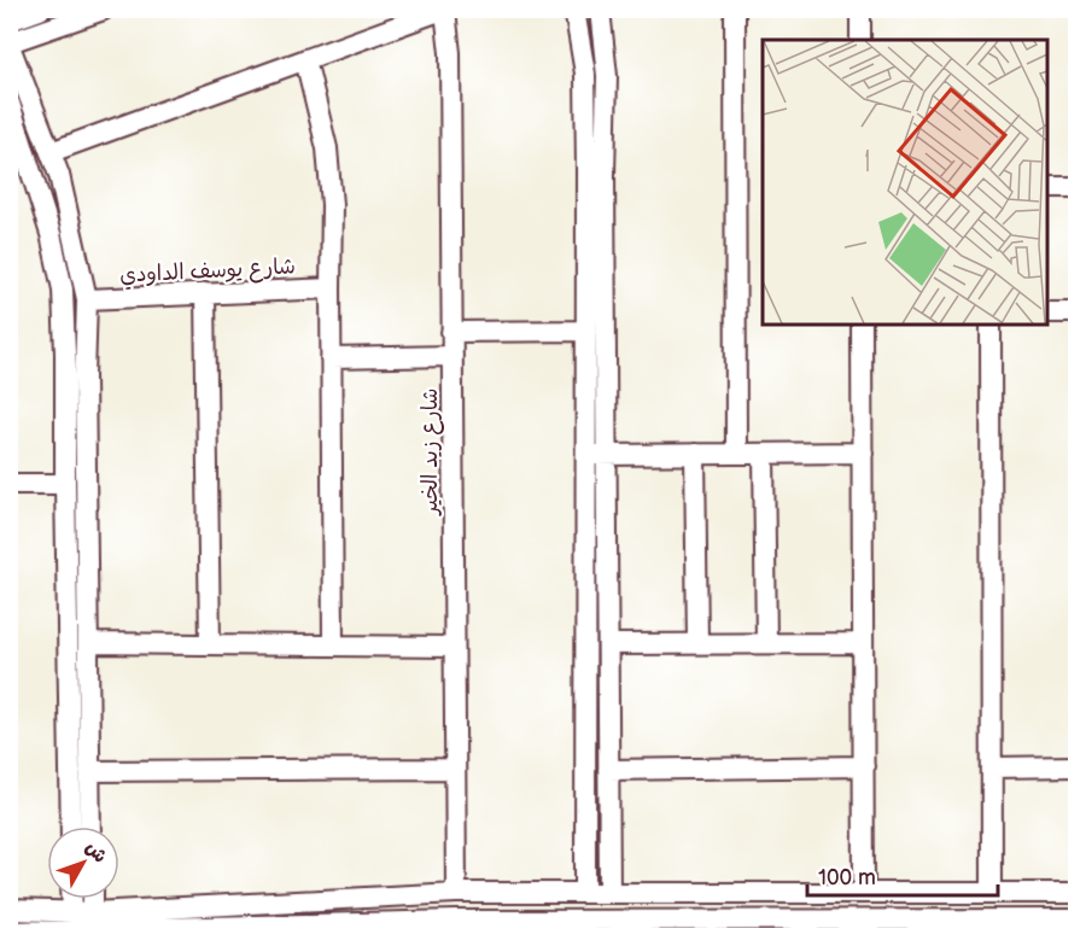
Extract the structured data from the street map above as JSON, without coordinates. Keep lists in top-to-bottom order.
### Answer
{
  "streets": {
    "street": ["شارع يوسف الداودي", "شارع زيد الخير"]
  },
  "scale_bar": "100 m",
  "north": "top right"
}
